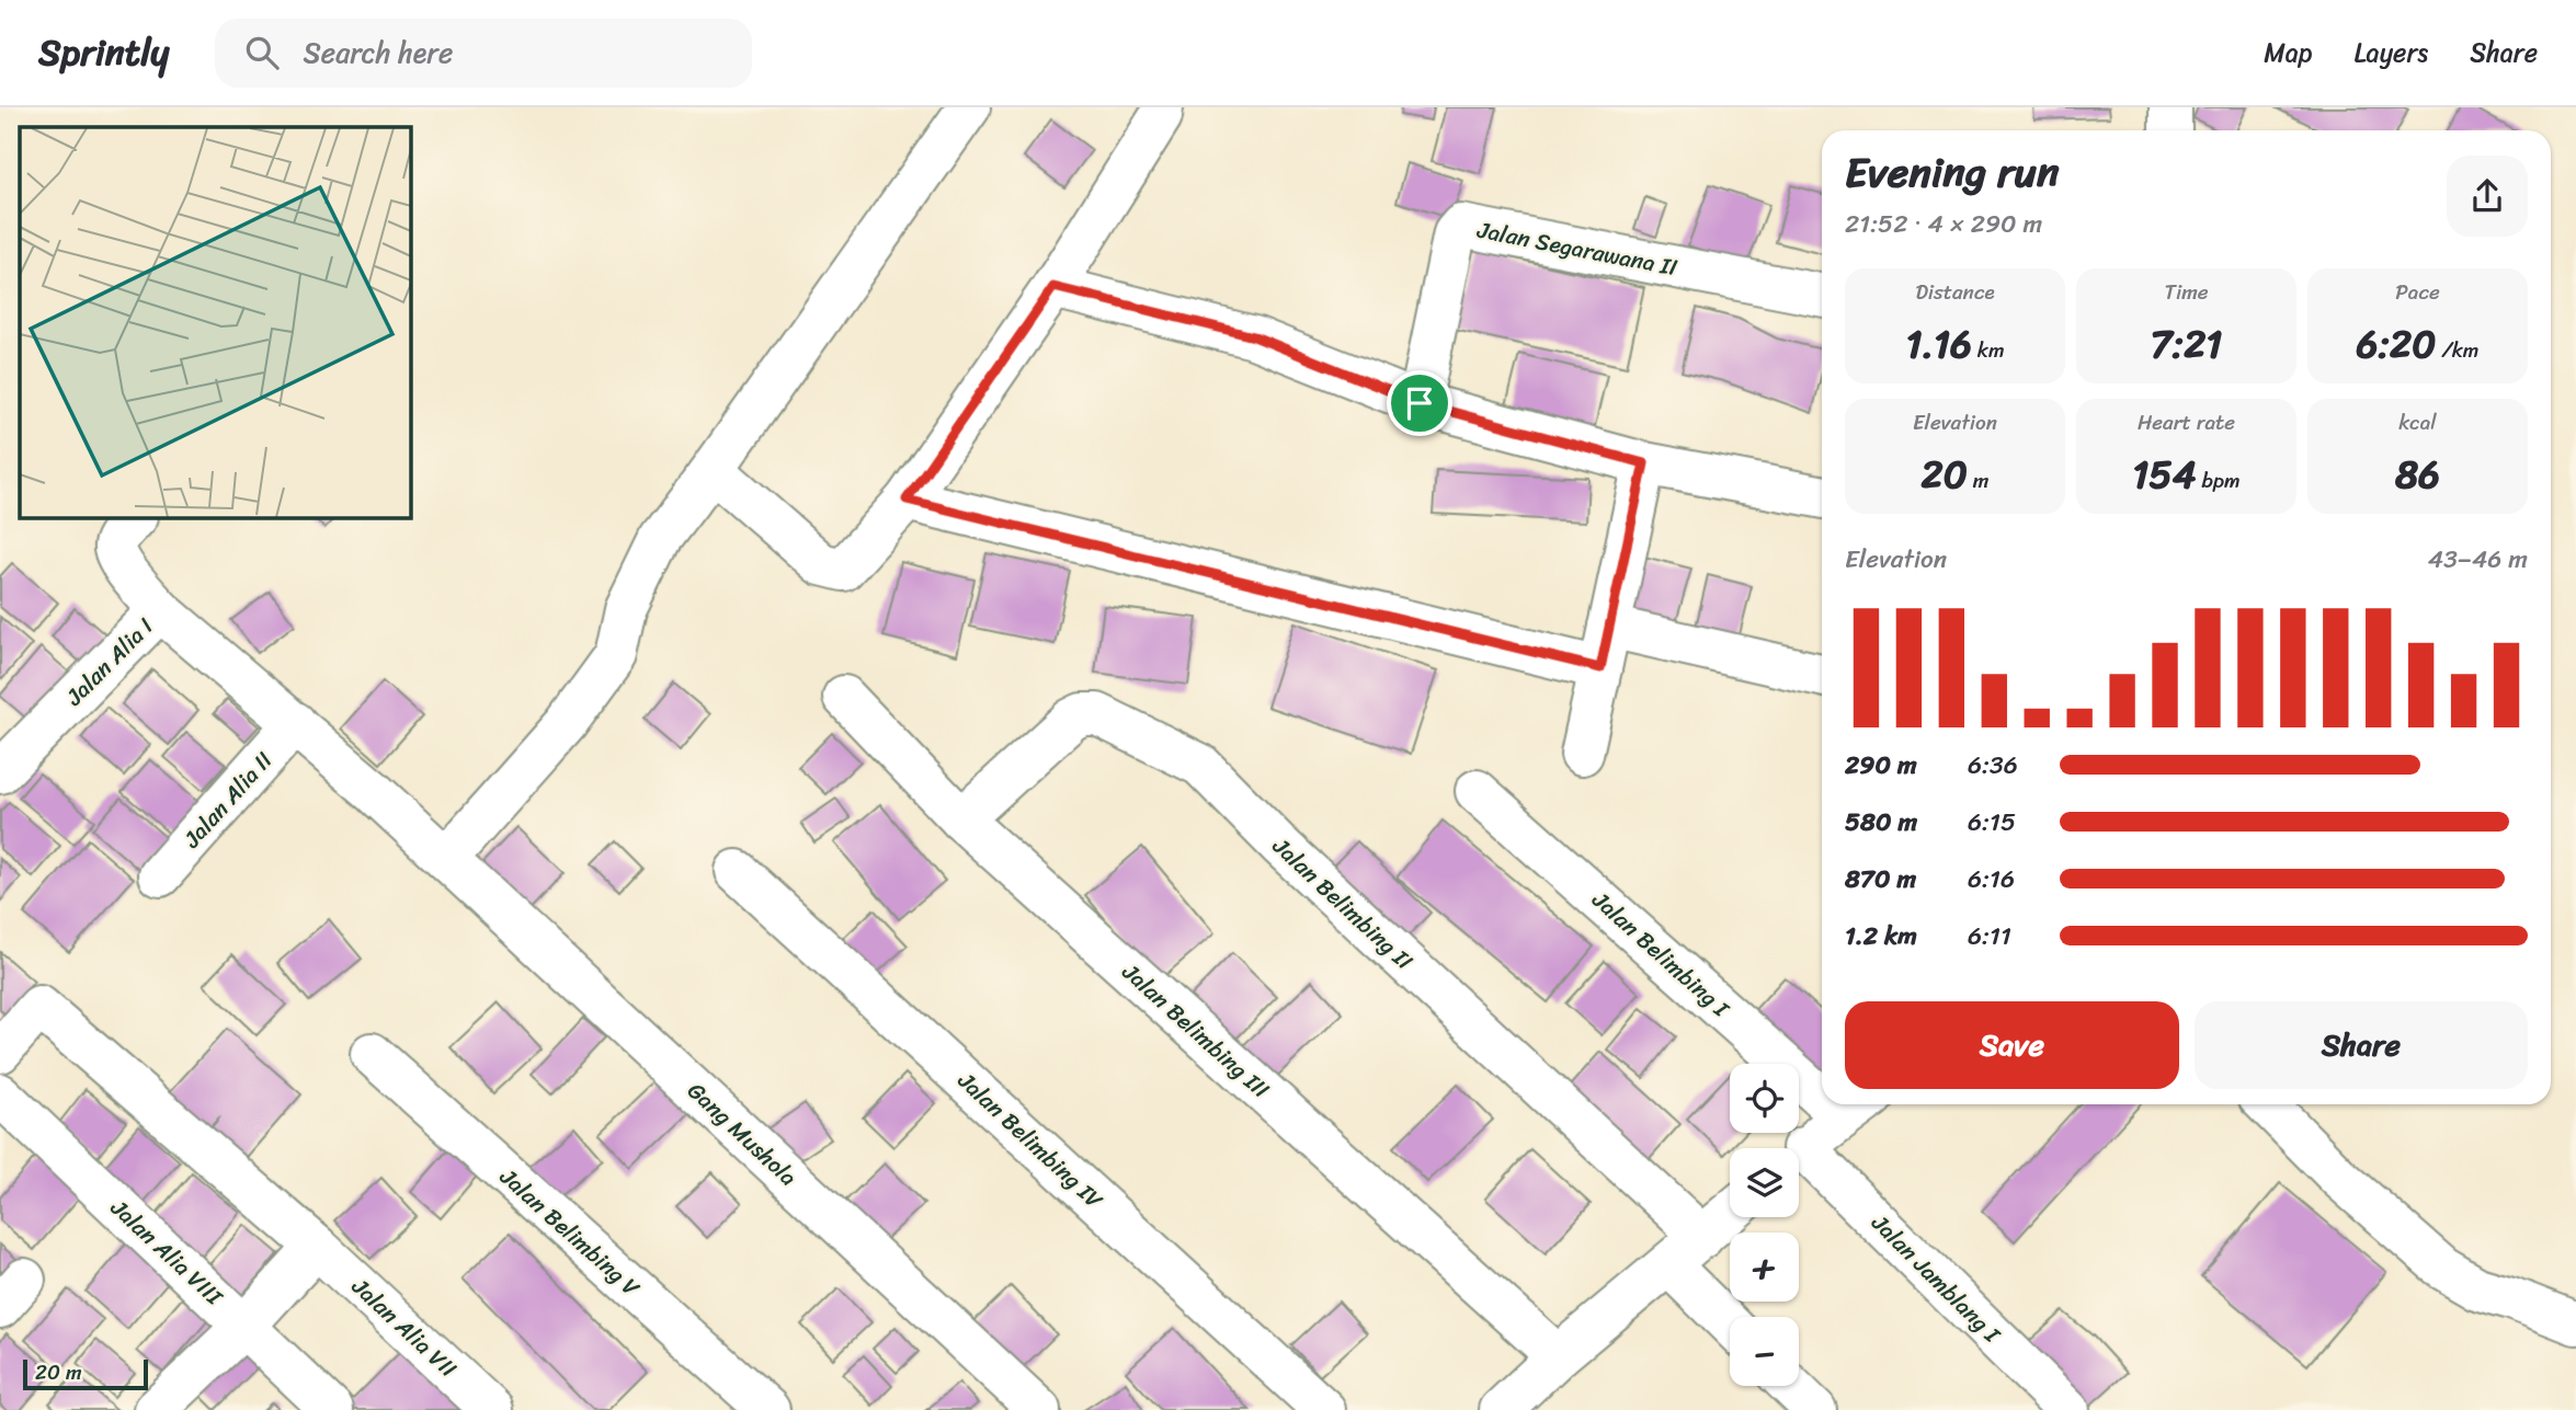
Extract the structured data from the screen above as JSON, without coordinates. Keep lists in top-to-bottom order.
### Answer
{
  "streets": {
    "street": [
      "Jalan Segarawana II",
      "Jalan Alia I",
      "Jalan Alia II",
      "Jalan Belimbing II",
      "Jalan Belimbing I",
      "Jalan Belimbing III",
      "Gang Mushola",
      "Jalan Belimbing IV",
      "Jalan Belimbing V",
      "Jalan Alia VIII",
      "Jalan Jamblang I",
      "Jalan Alia VII"
    ]
  },
  "crossings": [
    ["Jalan Alia I", "Jalan Alia II"],
    ["Jalan Alia I", "Gang Mushola"],
    ["Jalan Belimbing II", "Jalan Belimbing III"]
  ],
  "scale_bar": "20 m",
  "page": {
    "header": "Sprintly",
    "search": "Search here",
    "nav": ["Map", "Layers", "Share"],
    "heading": ["Evening run", "21:52 · 4 × 290 m"],
    "stats": [
      ["Distance", "1.16 km"],
      ["Time", "7:21"],
      ["Pace", "6:20 /km"],
      ["Elevation", "20 m"],
      ["Heart rate", "154 bpm"],
      ["kcal", "86"]
    ],
    "chart": ["Elevation", "43–46 m"],
    "list": [
      {
        "name": "290 m",
        "note": "6:36"
      },
      {
        "name": "580 m",
        "note": "6:15"
      },
      {
        "name": "870 m",
        "note": "6:16"
      },
      {
        "name": "1.2 km",
        "note": "6:11"
      }
    ],
    "buttons": ["Save", "Share"],
    "map_buttons": ["+", "−"],
    "scale": "20 m"
  }
}
